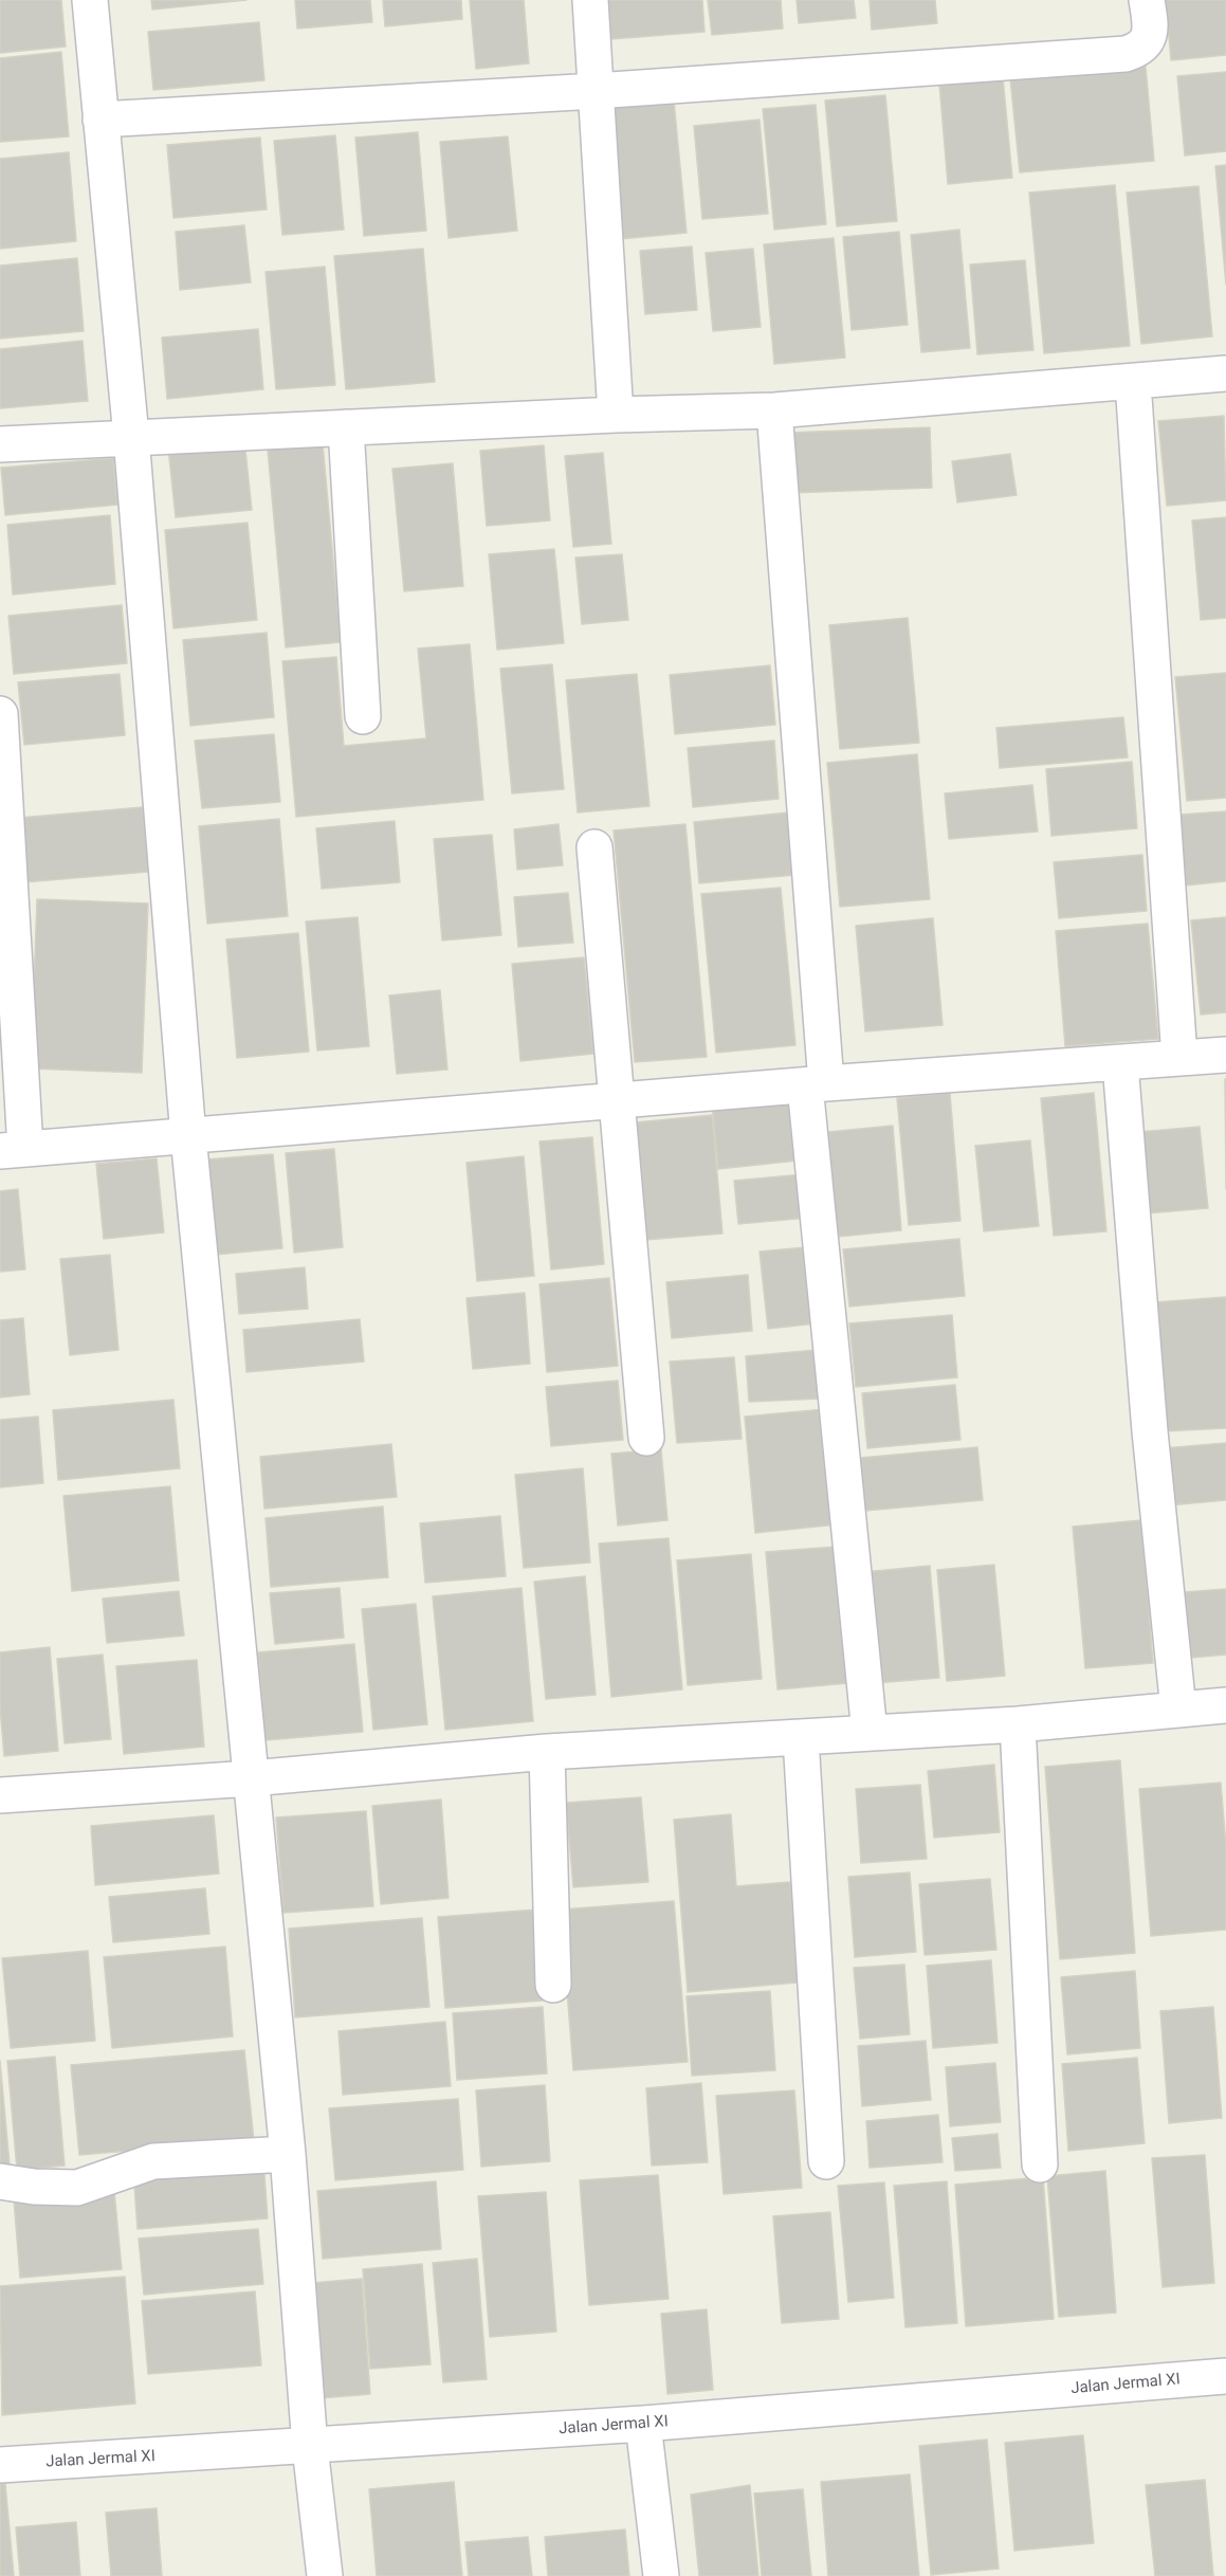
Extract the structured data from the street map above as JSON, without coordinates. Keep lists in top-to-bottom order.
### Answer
{
  "streets": {
    "street": ["Jalan Jermal XI"]
  }
}
